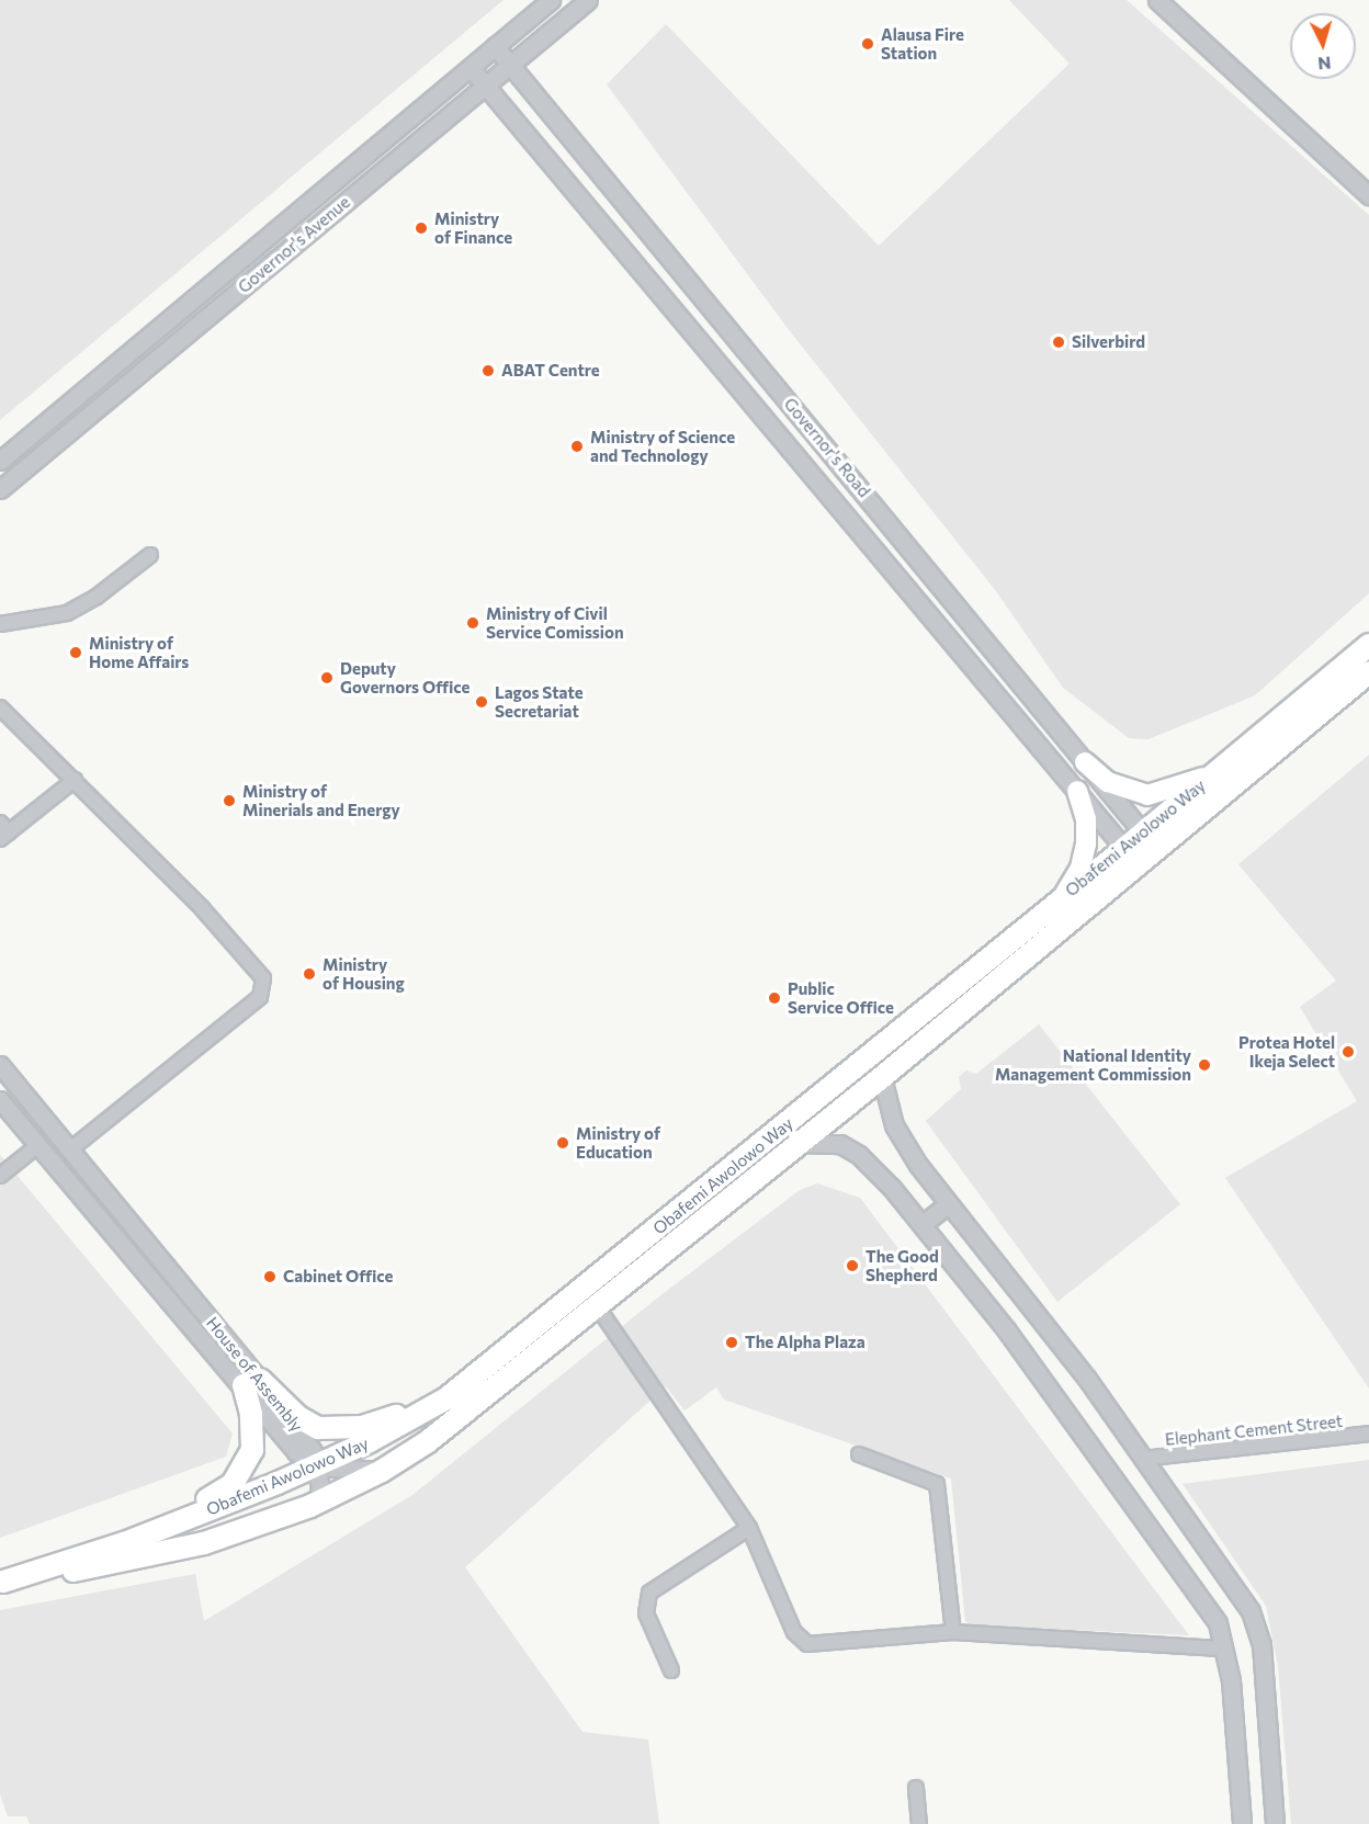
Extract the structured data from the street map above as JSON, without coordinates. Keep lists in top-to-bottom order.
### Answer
{
  "streets": {
    "main road": ["Obafemi Awolowo Way"],
    "street": [
      "Governor's Avenue",
      "Governor's Road",
      "House of Assembly",
      "Elephant Cement Street"
    ]
  },
  "crossings": [
    ["Governor's Avenue", "Governor's Road"],
    ["Governor's Road", "Obafemi Awolowo Way"],
    ["Obafemi Awolowo Way", "House of Assembly"]
  ],
  "places": [
    "Alausa Fire Station",
    "Ministry of Finance",
    "Silverbird",
    "ABAT Centre",
    "Ministry of Science and Technology",
    "Ministry of Civil Service Comission",
    "Ministry of Home Affairs",
    "Deputy Governors Office",
    "Lagos State Secretariat",
    "Ministry of Minerials and Energy",
    "Ministry of Housing",
    "Public Service Office",
    "Protea Hotel Ikeja Select",
    "National Identity Management Commission",
    "Ministry of Education",
    "The Good Shepherd",
    "Cabinet Office",
    "The Alpha Plaza"
  ],
  "north": "bottom"
}
